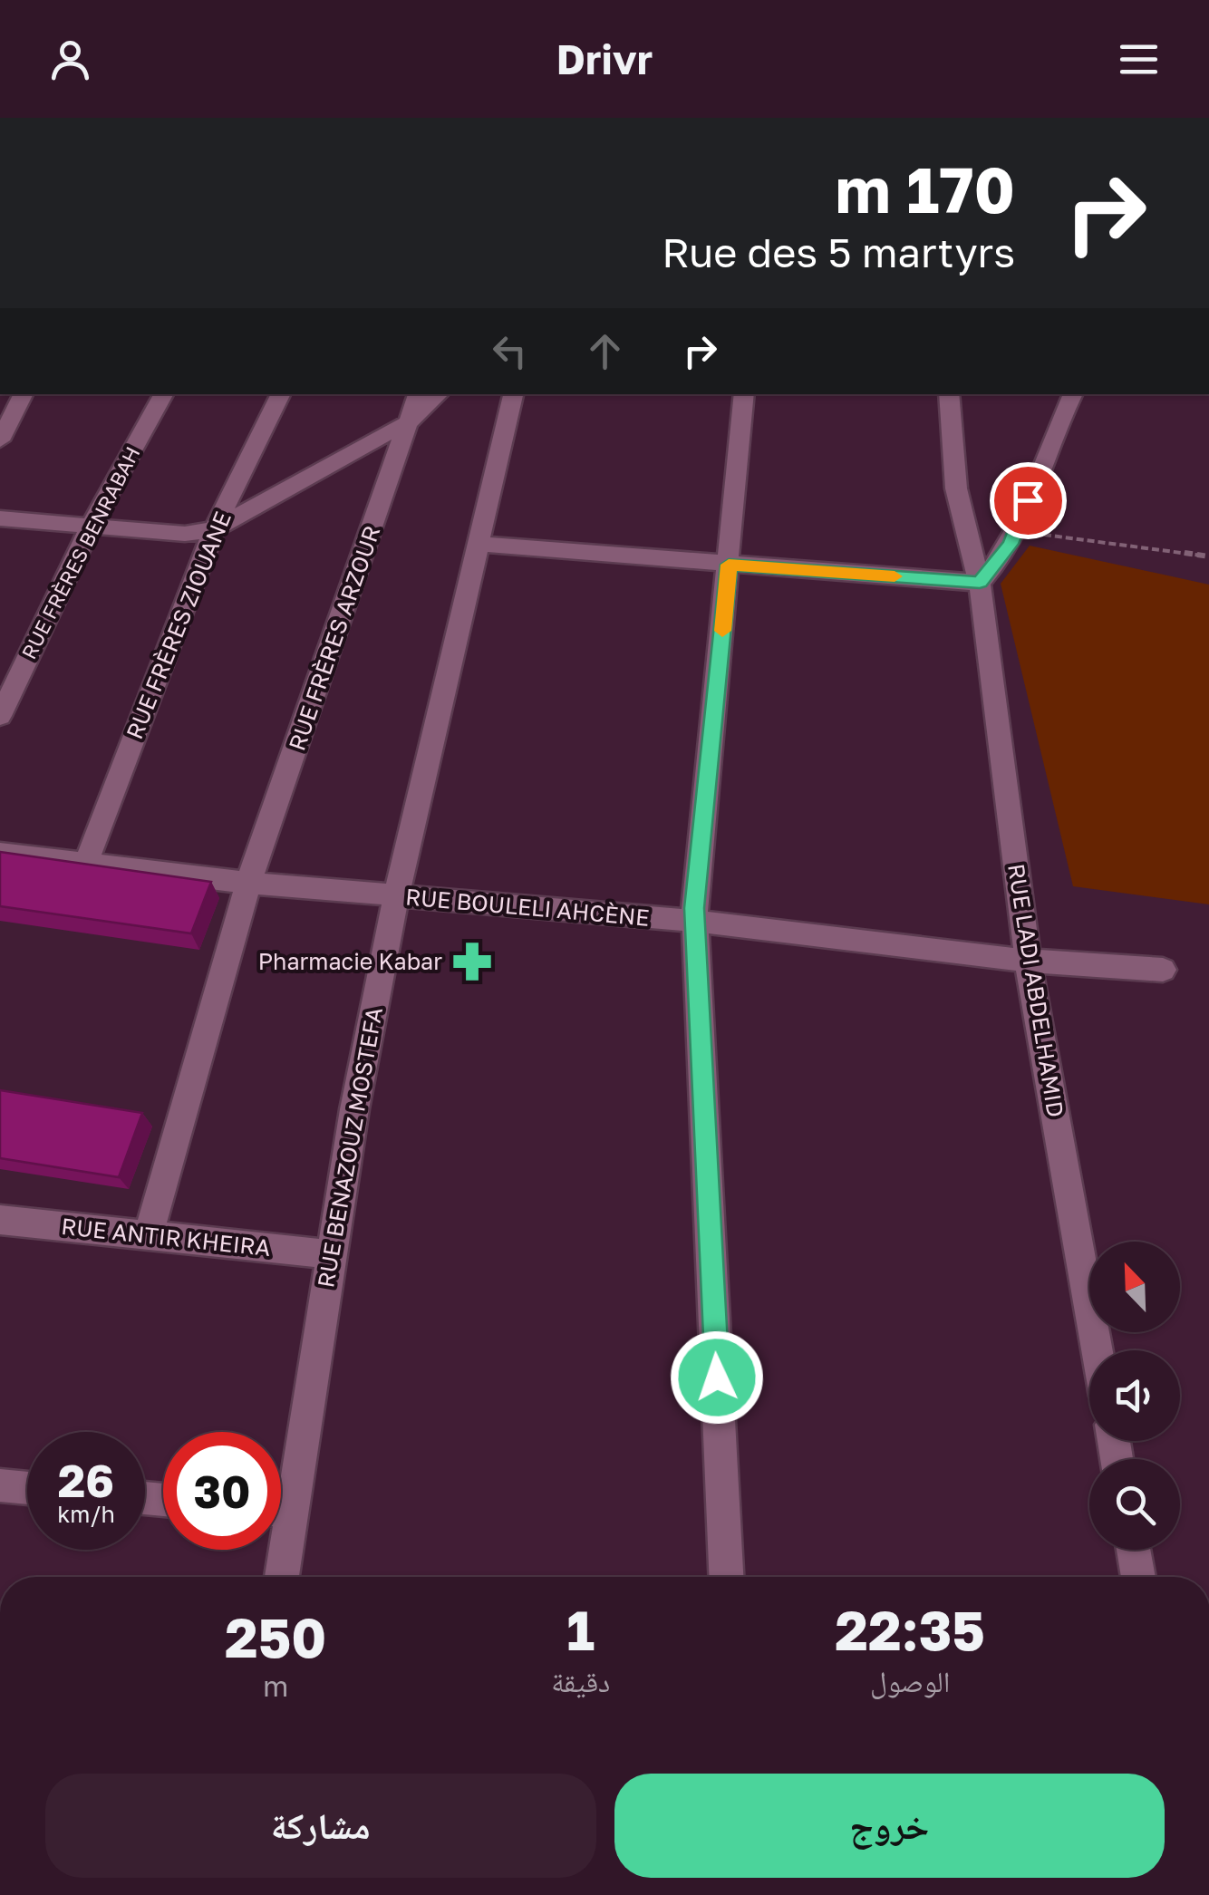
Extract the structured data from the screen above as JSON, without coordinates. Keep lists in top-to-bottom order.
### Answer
{
  "streets": {
    "street": [
      "RUE FRÈRES BENRABAH",
      "RUE FRÈRES ZIOUANE",
      "RUE FRÈRES ARZOUR",
      "RUE BOULELI AHCÈNE",
      "RUE LADI ABDELHAMID",
      "RUE BENAZOUZ MOSTEFA",
      "RUE ANTIR KHEIRA"
    ]
  },
  "crossings": [
    ["RUE FRÈRES ZIOUANE", "RUE BOULELI AHCÈNE"],
    ["RUE FRÈRES ARZOUR", "RUE BOULELI AHCÈNE"],
    ["RUE FRÈRES ARZOUR", "RUE ANTIR KHEIRA"],
    ["RUE BOULELI AHCÈNE", "RUE LADI ABDELHAMID"],
    ["RUE BOULELI AHCÈNE", "RUE BENAZOUZ MOSTEFA"],
    ["RUE BENAZOUZ MOSTEFA", "RUE ANTIR KHEIRA"]
  ],
  "places": {
    "pharmacy": ["Pharmacie Kabar"]
  },
  "north": "top left",
  "page": {
    "header": "Drivr",
    "turn": ["170 m", "Rue des 5 martyrs"],
    "speed": "26 km/h",
    "limit": "30",
    "eta": [
      "22:35",
      "الوصول",
      "1",
      "دقيقة",
      "250",
      "m"
    ],
    "buttons": ["خروج", "مشاركة"]
  }
}
